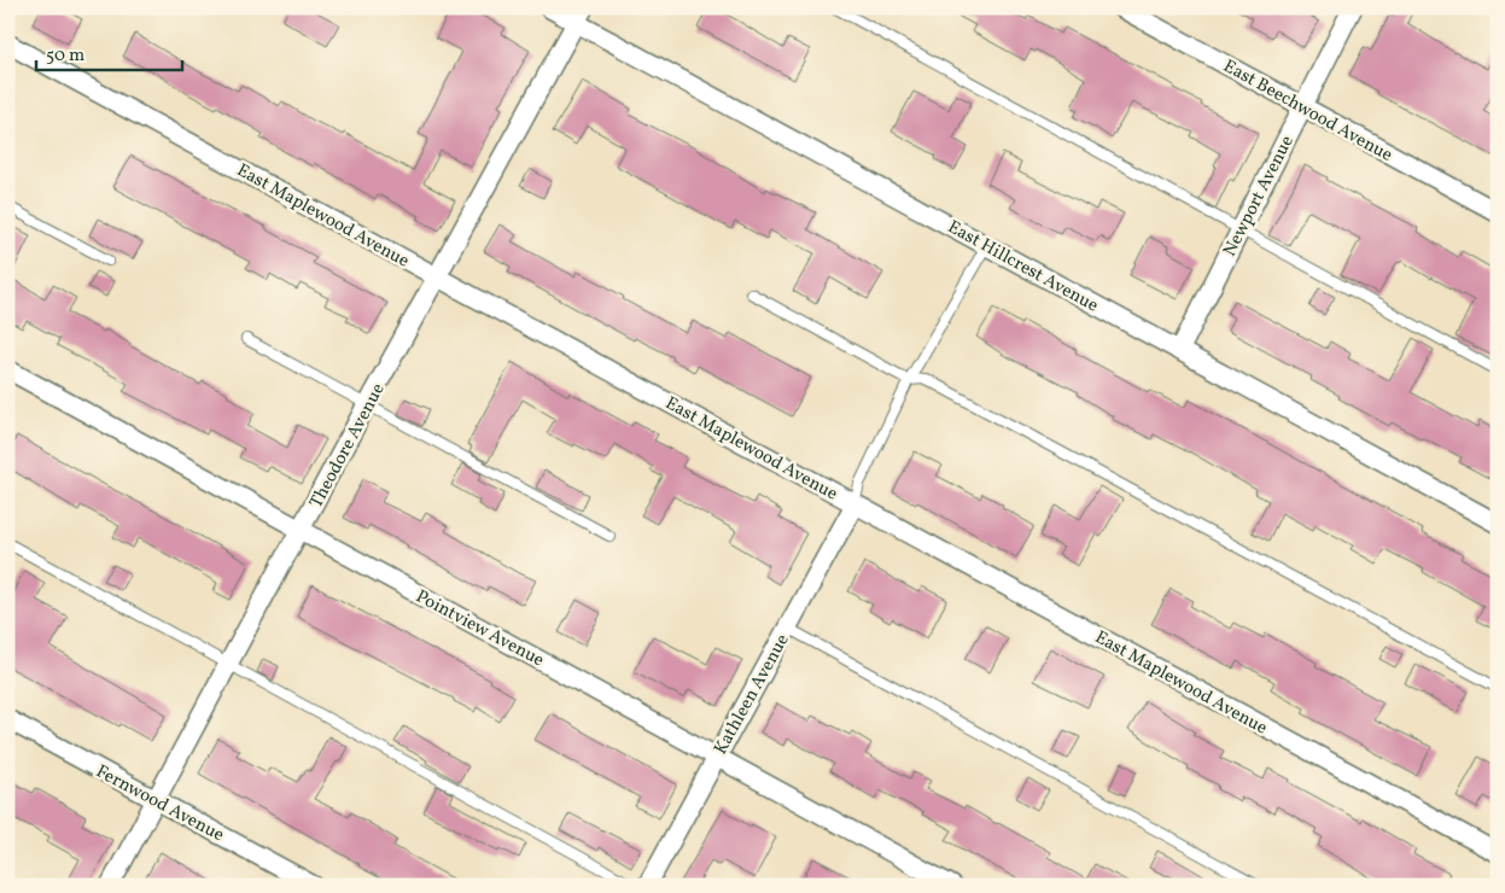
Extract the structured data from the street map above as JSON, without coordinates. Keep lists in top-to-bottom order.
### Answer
{
  "streets": {
    "street": [
      "East Beechwood Avenue",
      "Newport Avenue",
      "East Maplewood Avenue",
      "East Hillcrest Avenue",
      "Theodore Avenue",
      "Pointview Avenue",
      "Kathleen Avenue",
      "Fernwood Avenue"
    ]
  },
  "crossings": [
    ["East Beechwood Avenue", "Newport Avenue"],
    ["Newport Avenue", "East Hillcrest Avenue"],
    ["East Maplewood Avenue", "Theodore Avenue"],
    ["East Maplewood Avenue", "Kathleen Avenue"],
    ["East Hillcrest Avenue", "Theodore Avenue"],
    ["Theodore Avenue", "Pointview Avenue"],
    ["Theodore Avenue", "Fernwood Avenue"],
    ["Pointview Avenue", "Kathleen Avenue"]
  ],
  "scale_bar": "50 m"
}
